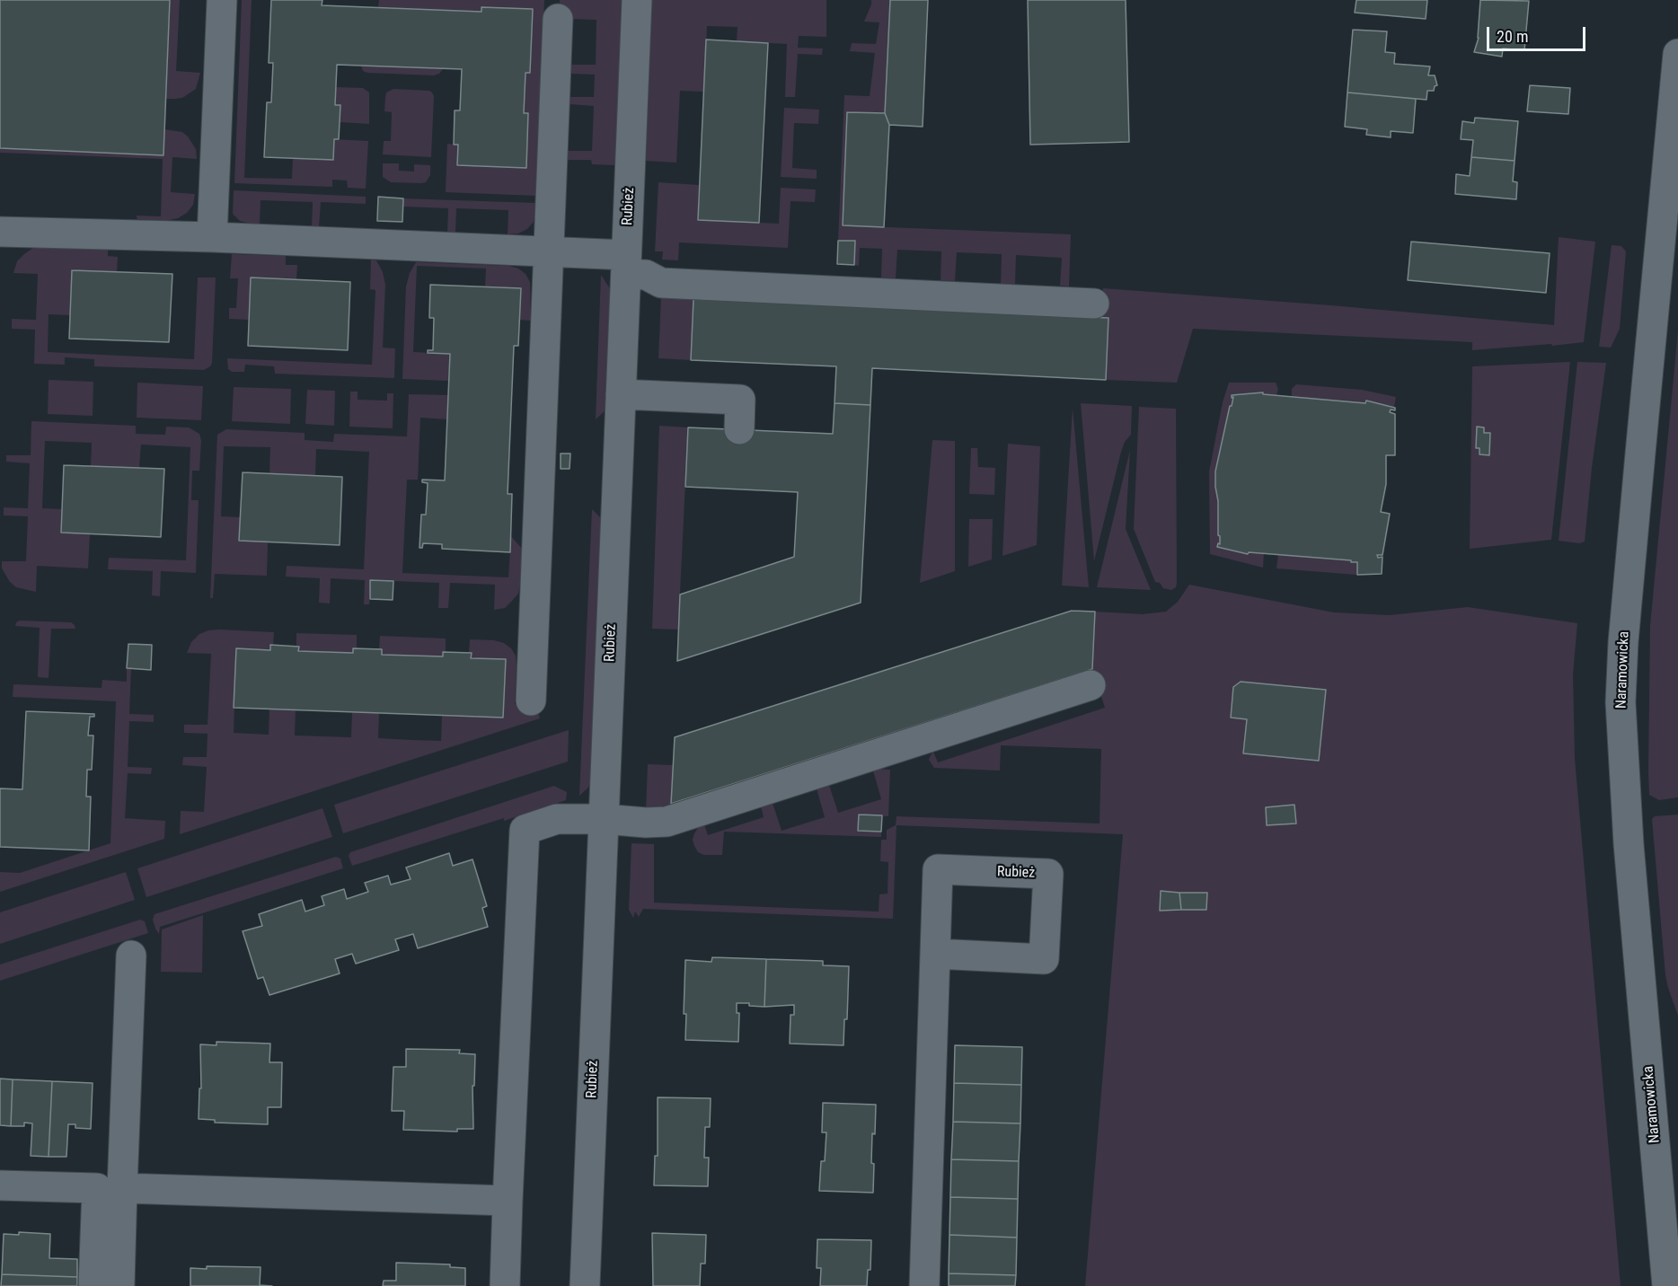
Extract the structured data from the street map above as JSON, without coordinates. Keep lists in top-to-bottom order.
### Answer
{
  "streets": {
    "street": ["Rubież", "Naramowicka"]
  },
  "scale_bar": "20 m"
}
